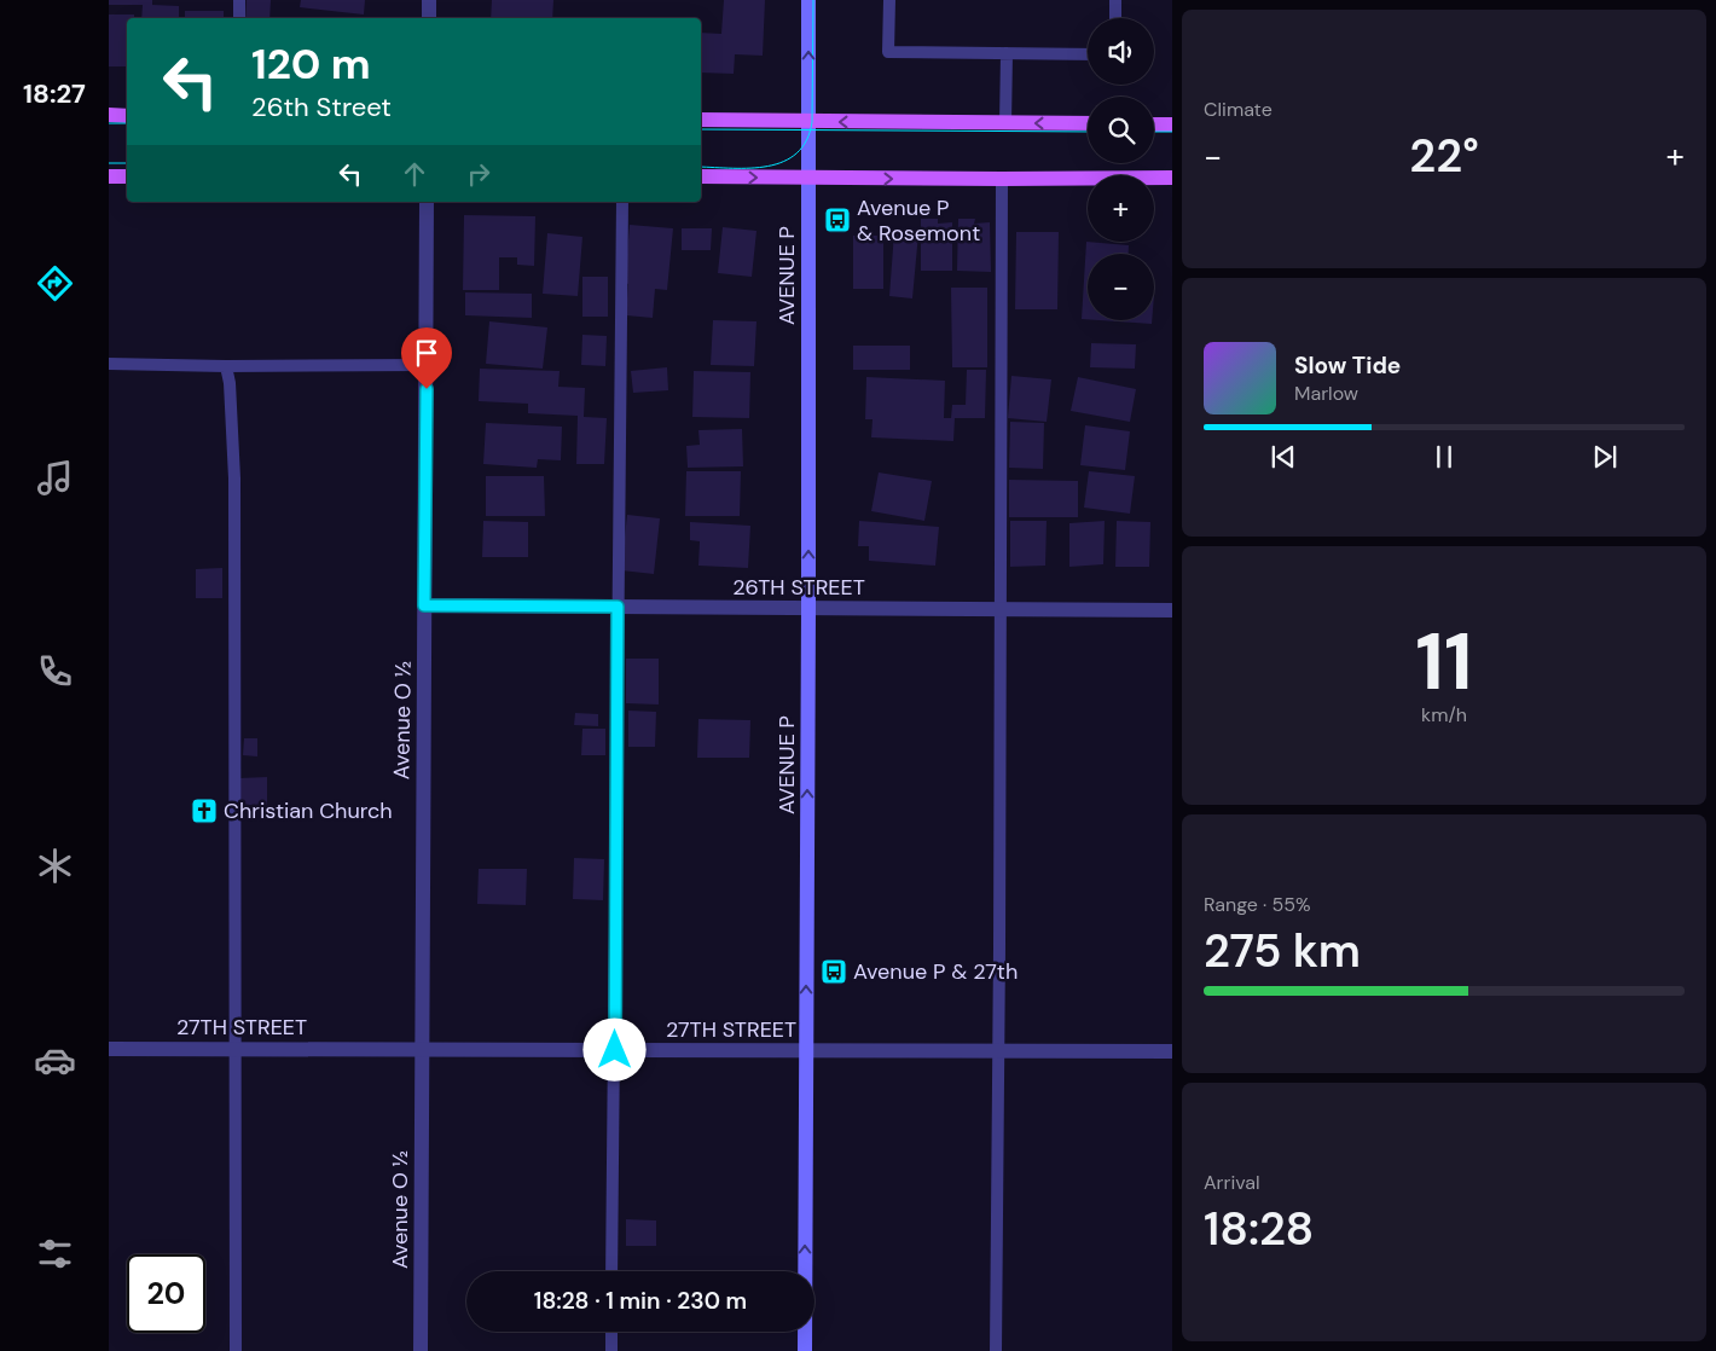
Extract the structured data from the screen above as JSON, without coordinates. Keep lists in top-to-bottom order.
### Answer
{
  "streets": {
    "main road": ["AVENUE P"],
    "street": ["26TH STREET", "Avenue O ½", "27TH STREET"]
  },
  "crossings": [
    ["AVENUE P", "26TH STREET"],
    ["AVENUE P", "27TH STREET"],
    ["26TH STREET", "Avenue O ½"],
    ["Avenue O ½", "27TH STREET"]
  ],
  "one_way": ["AVENUE P"],
  "places": {
    "bus stop": ["Avenue P & Rosemont", "Avenue P & 27th"],
    "church": ["Christian Church"]
  },
  "page": {
    "tabs": "18:27",
    "tile": [
      "Climate",
      ["11", "km/h"],
      ["Range · 55%", "275 km"],
      ["Arrival", "18:28"]
    ],
    "map_buttons": ["+", "−"],
    "turn": ["120 m", "26th Street"],
    "heat": ["−", "22°", "+"],
    "song": ["Slow Tide", "Marlow"],
    "limit": "20",
    "trip": "18:28 · 1 min · 230 m"
  }
}
